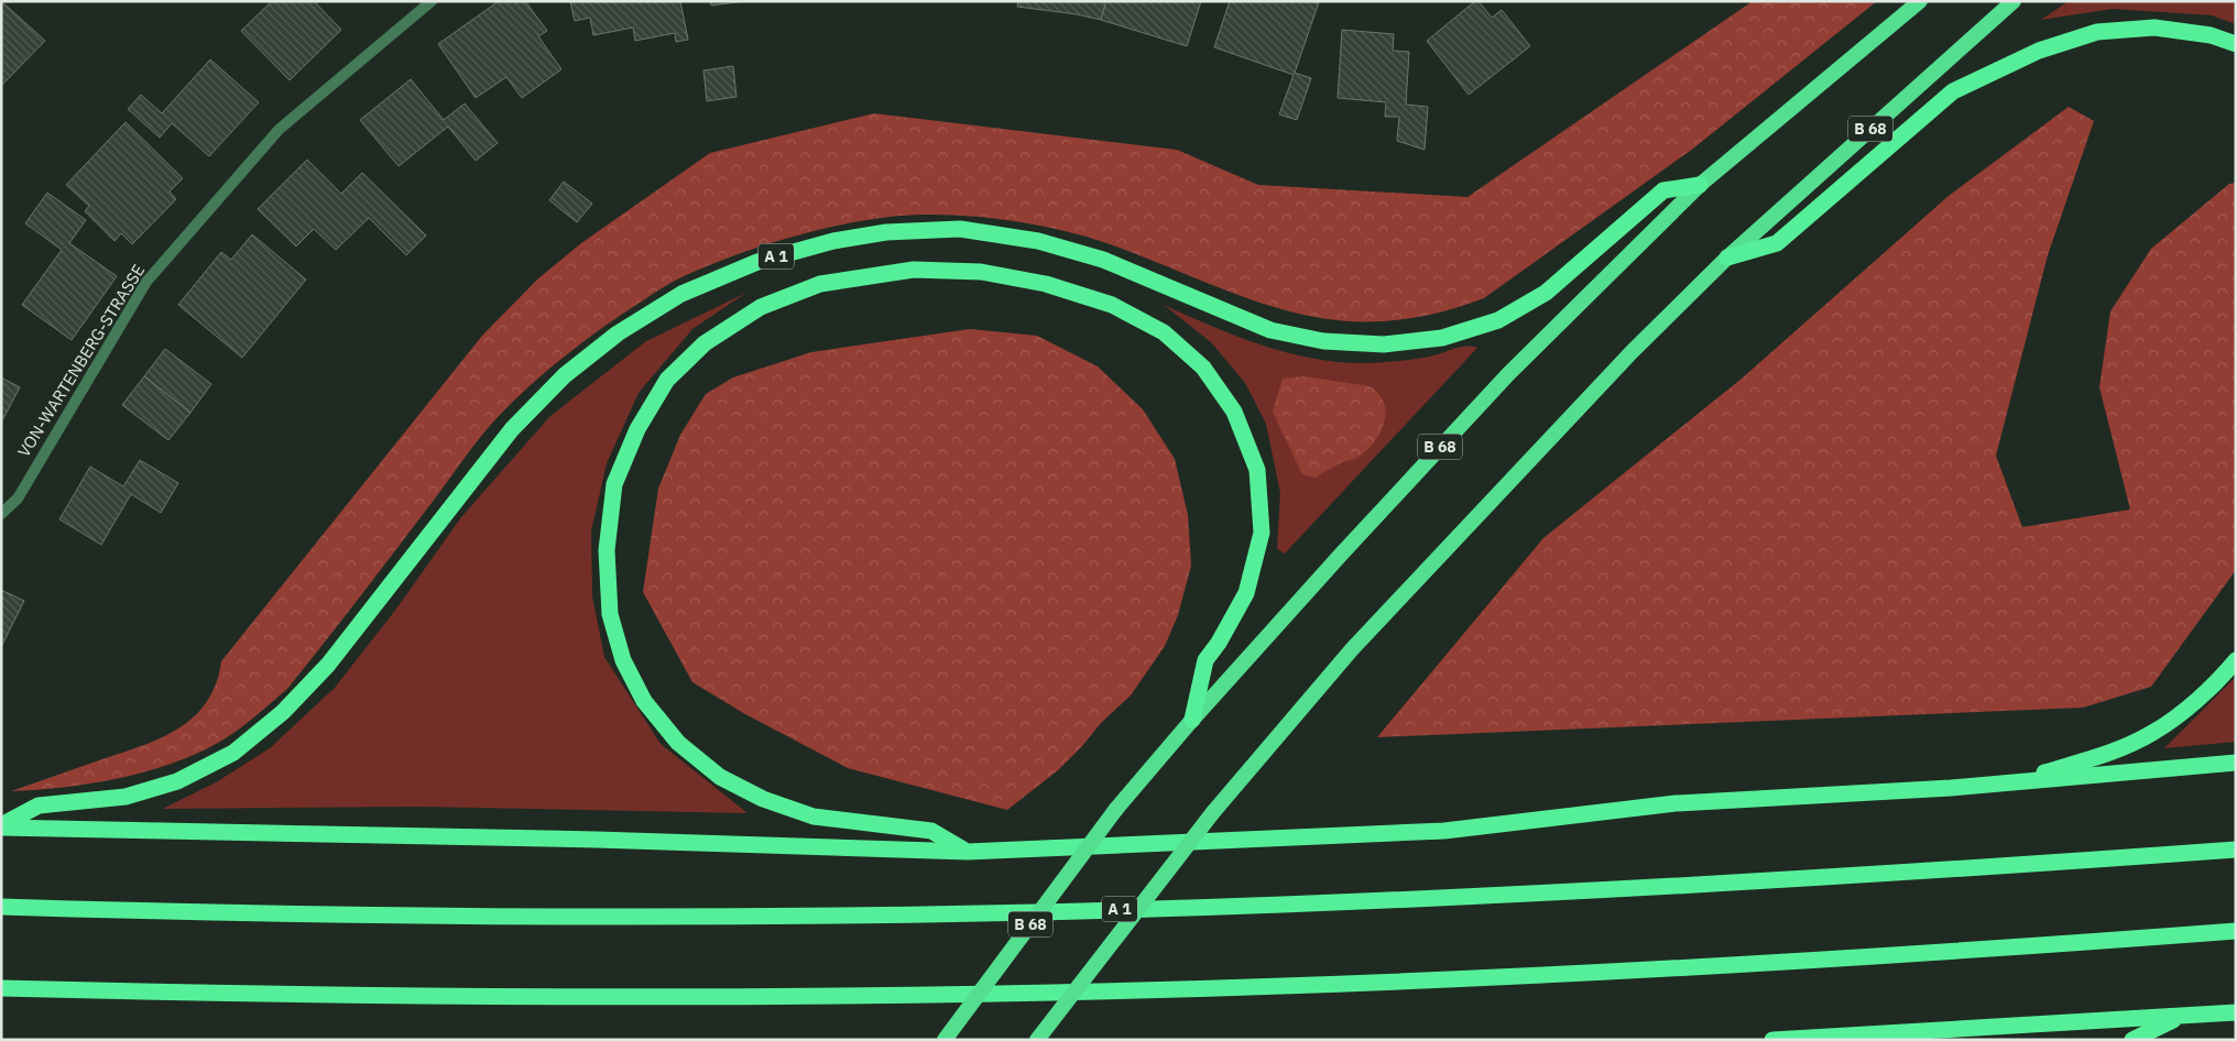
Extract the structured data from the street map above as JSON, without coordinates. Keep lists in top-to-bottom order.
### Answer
{
  "streets": {
    "highway": ["B 68", "A 1"],
    "street": ["VON-WARTENBERG-STRASSE"]
  },
  "crossings": [
    ["B 68", "A 1"]
  ]
}
